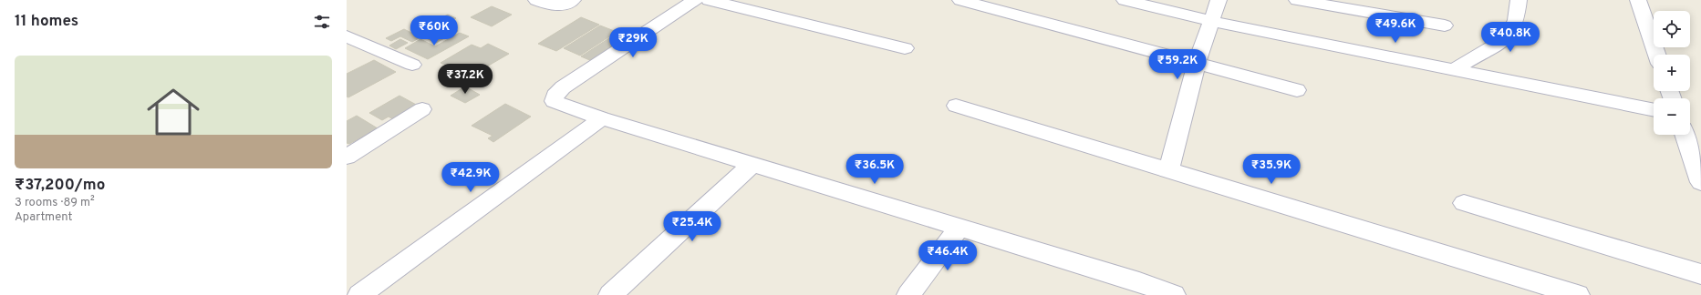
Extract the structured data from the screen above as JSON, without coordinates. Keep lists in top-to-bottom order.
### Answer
{
  "page": {
    "heading": "11 homes",
    "map_buttons": ["+", "−"],
    "price": [
      "₹49.6K",
      "₹60K",
      "₹40.8K",
      "₹29K",
      "₹59.2K",
      "₹37.2K",
      "₹36.5K",
      "₹35.9K",
      "₹42.9K",
      "₹25.4K",
      "₹46.4K"
    ],
    "list": [
      {
        "name": "₹37,200/mo",
        "note": "3 rooms · 89 m² · Apartment"
      }
    ]
  }
}
